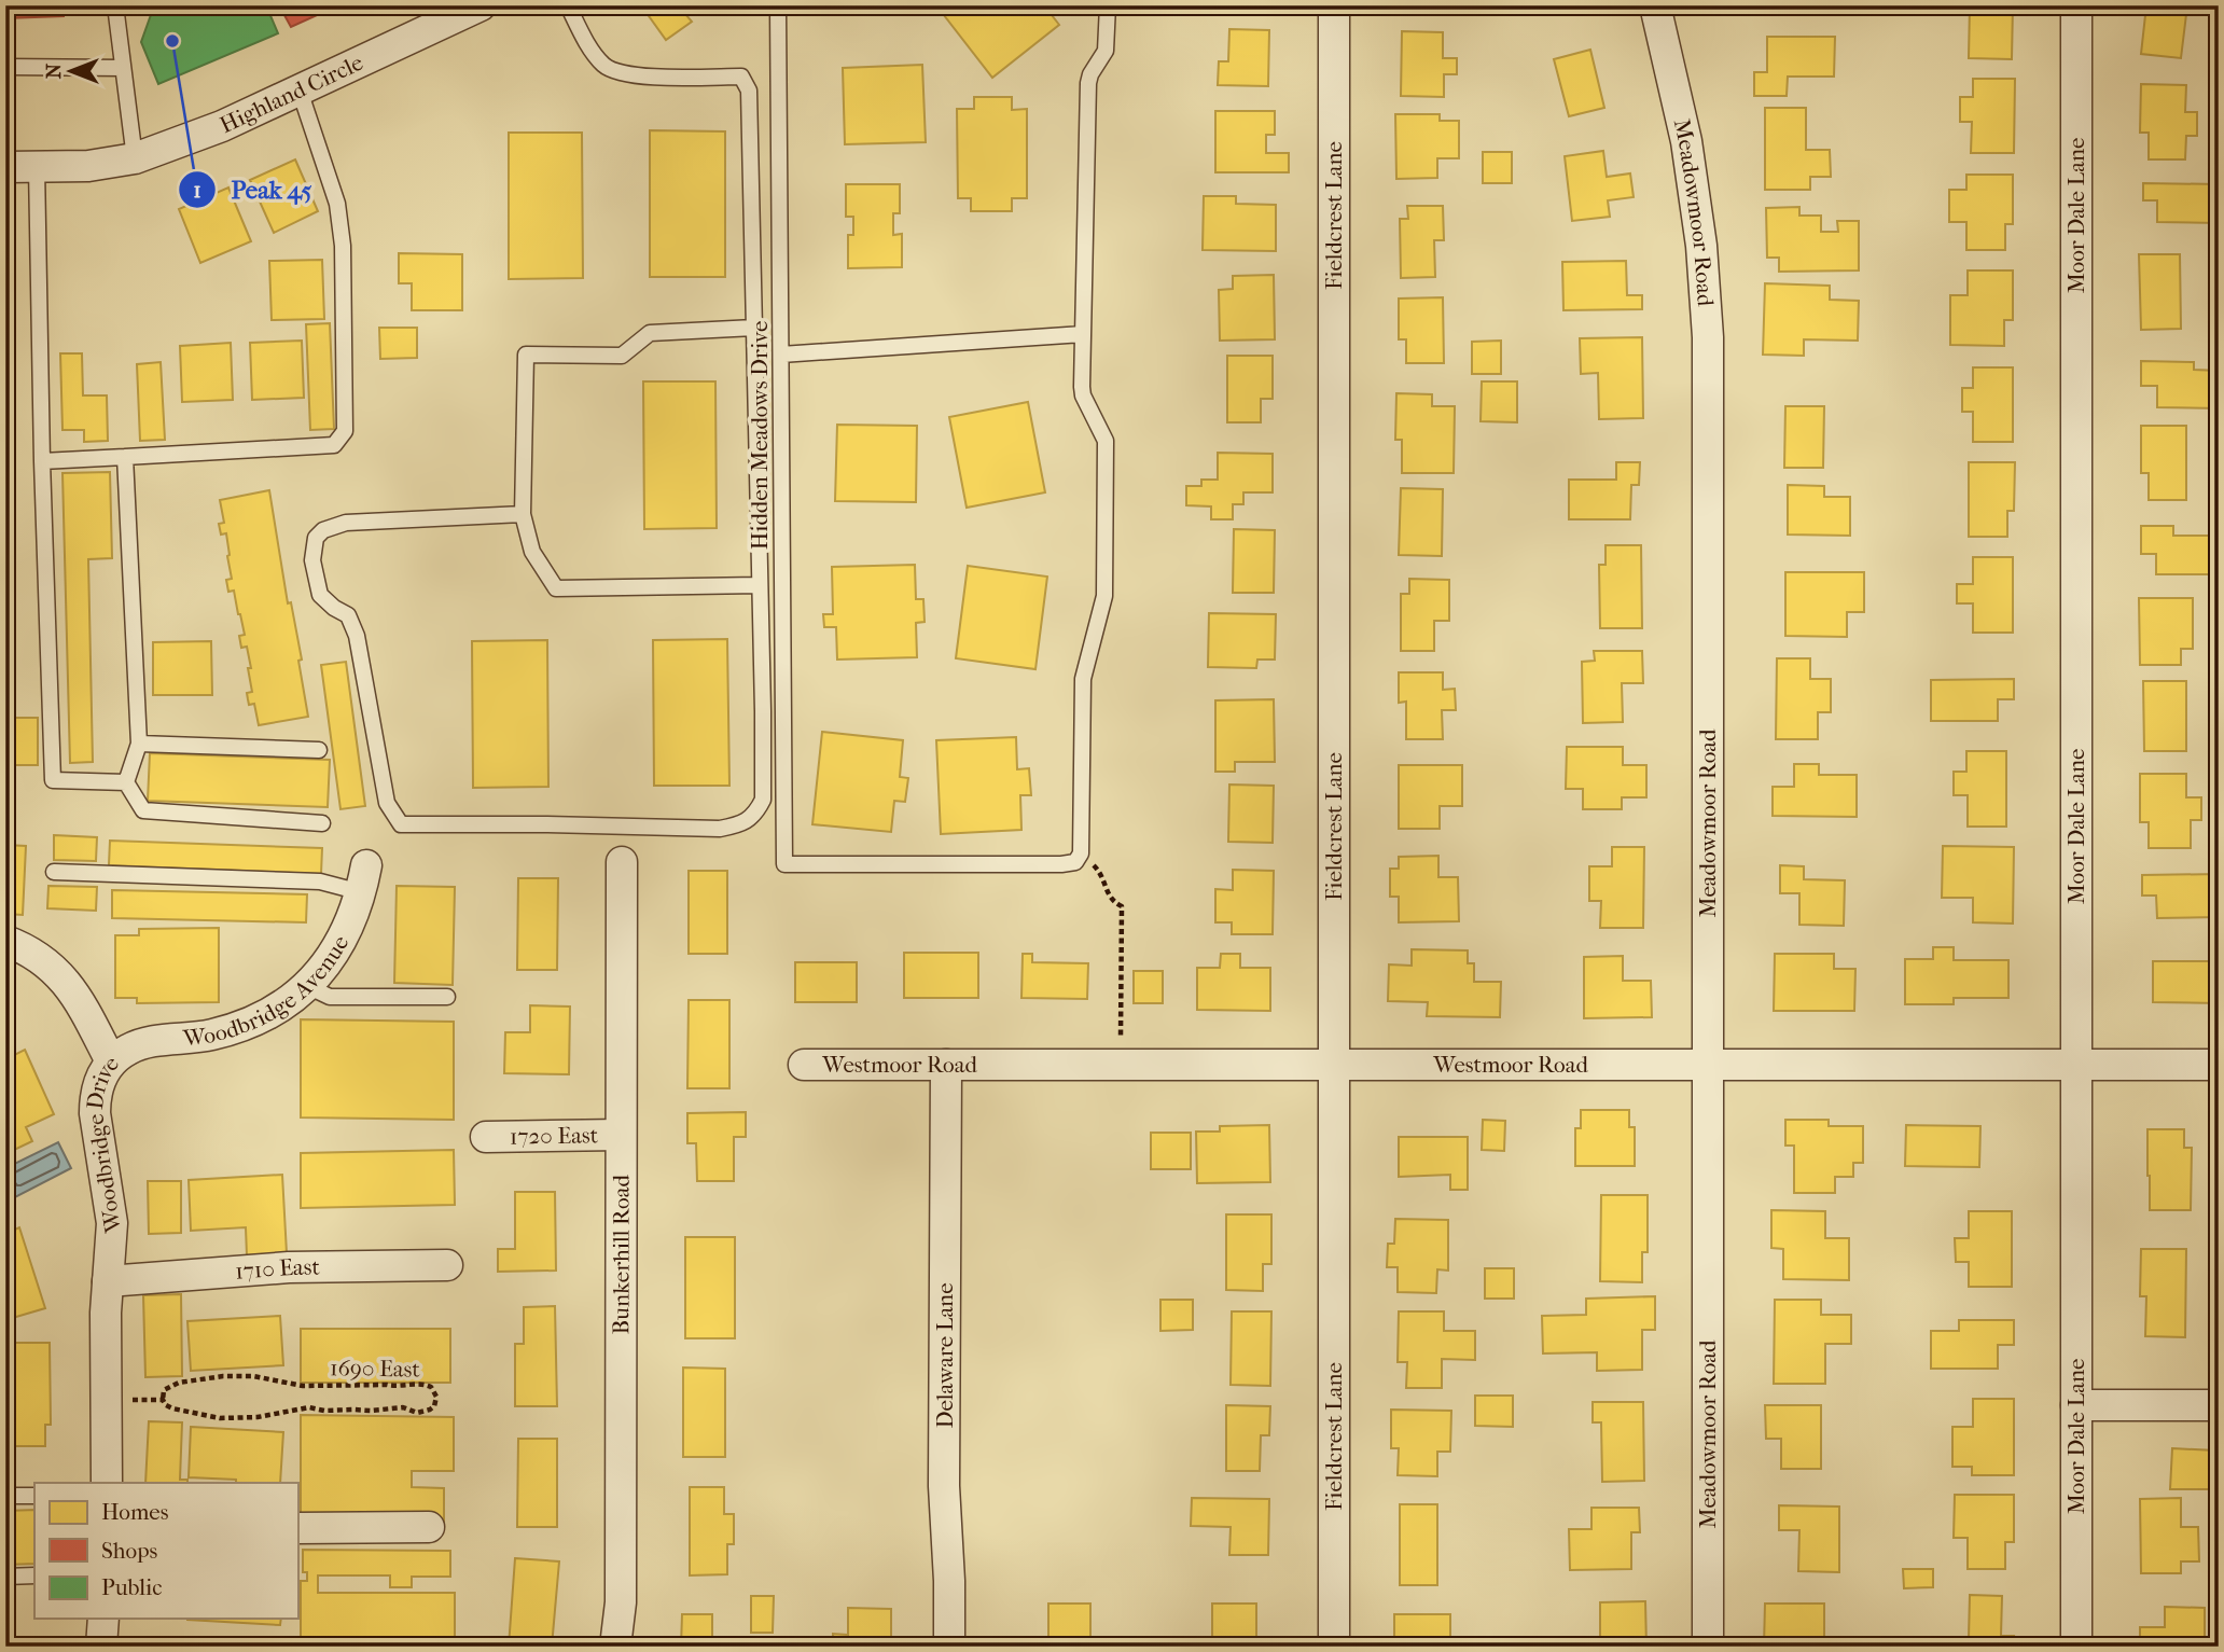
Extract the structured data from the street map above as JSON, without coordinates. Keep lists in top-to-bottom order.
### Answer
{
  "streets": {
    "street": [
      "Highland Circle",
      "Meadowmoor Road",
      "Fieldcrest Lane",
      "Moor Dale Lane",
      "Woodbridge Avenue",
      "Westmoor Road",
      "1720 East",
      "Woodbridge Drive",
      "Bunkerhill Road",
      "1710 East",
      "Delaware Lane"
    ],
    "lane": ["Hidden Meadows Drive"],
    "path": ["1690 East"]
  },
  "crossings": [
    ["Meadowmoor Road", "Westmoor Road"],
    ["Fieldcrest Lane", "Westmoor Road"],
    ["Moor Dale Lane", "Westmoor Road"],
    ["Woodbridge Avenue", "Woodbridge Drive"],
    ["Westmoor Road", "Delaware Lane"],
    ["1720 East", "Bunkerhill Road"],
    ["Woodbridge Drive", "1710 East"]
  ],
  "places": ["Peak 45"],
  "legend": ["Homes", "Shops", "Public"],
  "north": "left"
}
